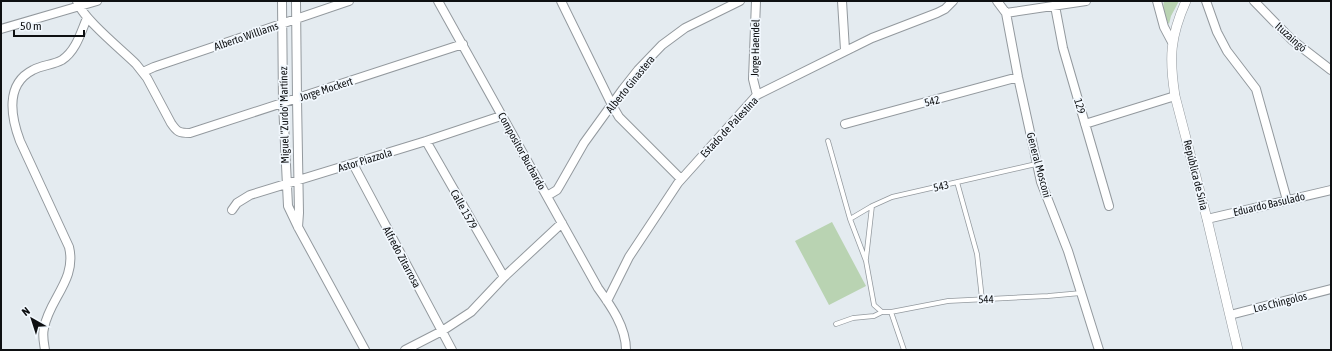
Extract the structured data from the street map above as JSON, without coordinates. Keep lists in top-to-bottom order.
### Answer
{
  "streets": {
    "street": [
      "Alberto Williams",
      "Ituzaingó",
      "Jorge Haendel",
      "Alberto Ginastera",
      "Jorge Mockert",
      "542",
      "129",
      "Miguel \"Zurdo\" Martínez",
      "Estado de Palestina",
      "Compositor Buchardo",
      "Astor Piazzola",
      "General Mosconi",
      "República de Siria",
      "Eduardo Basulado",
      "Calle 1579",
      "Alfredo Zitarrosa",
      "Los Chingolos"
    ],
    "lane": ["543", "544"]
  },
  "crossings": [
    ["Alberto Williams", "Jorge Mockert"],
    ["Alberto Williams", "Miguel \"Zurdo\" Martínez"],
    ["Jorge Haendel", "Estado de Palestina"],
    ["Alberto Ginastera", "Compositor Buchardo"],
    ["Jorge Mockert", "Miguel \"Zurdo\" Martínez"],
    ["Jorge Mockert", "Compositor Buchardo"],
    ["542", "General Mosconi"],
    ["Miguel \"Zurdo\" Martínez", "Astor Piazzola"],
    ["Estado de Palestina", "Compositor Buchardo"],
    ["Compositor Buchardo", "Astor Piazzola"],
    ["Astor Piazzola", "Calle 1579"],
    ["Astor Piazzola", "Alfredo Zitarrosa"],
    ["General Mosconi", "543"],
    ["General Mosconi", "544"],
    ["República de Siria", "Eduardo Basulado"],
    ["República de Siria", "Los Chingolos"]
  ],
  "scale_bar": "50 m",
  "north": "top left"
}
